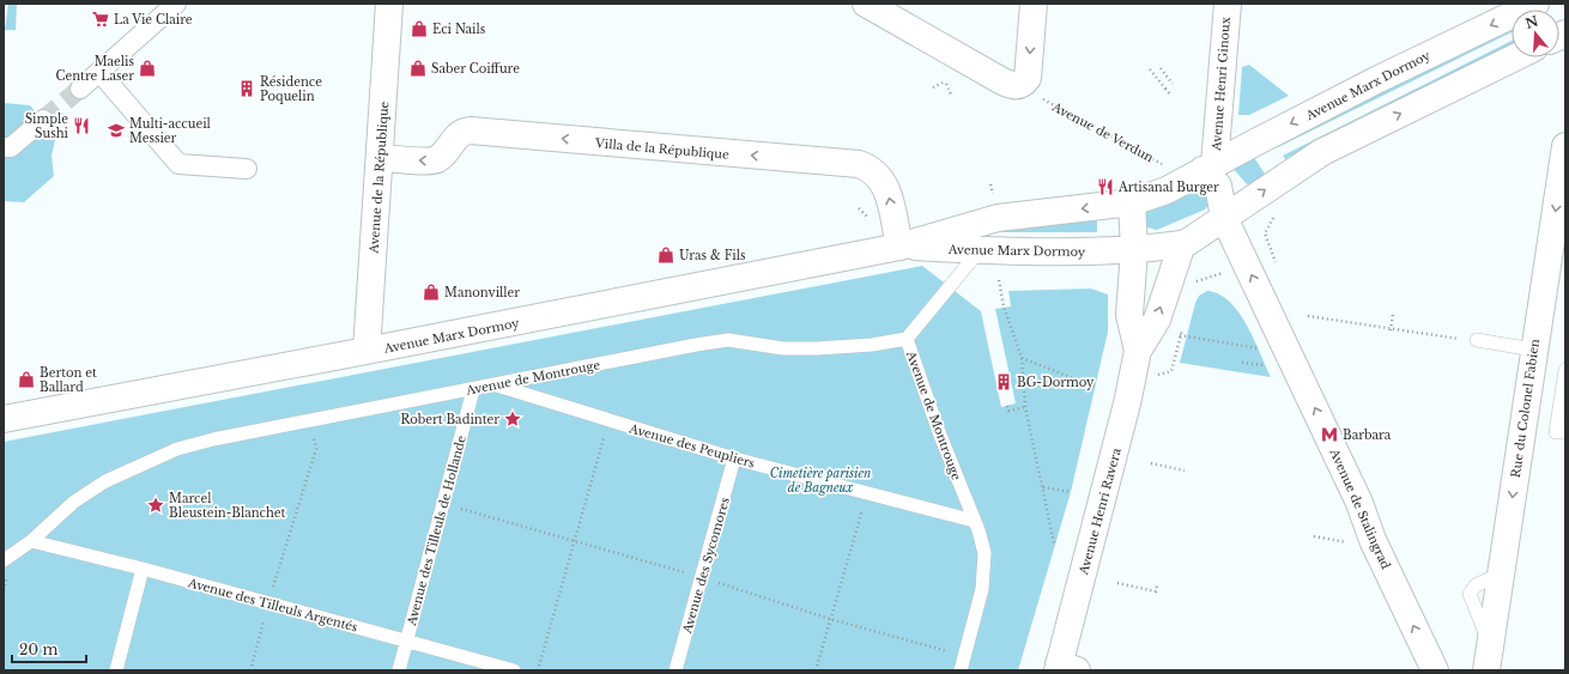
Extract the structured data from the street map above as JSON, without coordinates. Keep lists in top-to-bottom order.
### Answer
{
  "streets": {
    "main road": [
      "Avenue Henri Ginoux",
      "Avenue Marx Dormoy",
      "Villa de la République",
      "Avenue de la République",
      "Rue du Colonel Fabien",
      "Avenue de Stalingrad",
      "Avenue Henri Ravera"
    ],
    "lane": [
      "Avenue de Montrouge",
      "Avenue des Peupliers",
      "Avenue des Tilleuls de Hollande",
      "Avenue des Sycomores",
      "Avenue des Tilleuls Argentés"
    ],
    "path": ["Avenue de Verdun"]
  },
  "crossings": [
    ["Avenue Henri Ginoux", "Avenue Marx Dormoy"],
    ["Avenue Henri Ginoux", "Avenue de Verdun"],
    ["Avenue Henri Ginoux", "Avenue de Stalingrad"],
    ["Avenue Marx Dormoy", "Avenue de Verdun"],
    ["Avenue Marx Dormoy", "Villa de la République"],
    ["Avenue Marx Dormoy", "Avenue de la République"],
    ["Avenue Marx Dormoy", "Avenue de Stalingrad"],
    ["Avenue Marx Dormoy", "Avenue Henri Ravera"],
    ["Avenue de Verdun", "Avenue de Stalingrad"],
    ["Villa de la République", "Avenue de la République"],
    ["Avenue de Montrouge", "Avenue des Peupliers"],
    ["Avenue de Montrouge", "Avenue des Tilleuls de Hollande"],
    ["Avenue de Montrouge", "Avenue des Tilleuls Argentés"],
    ["Avenue des Peupliers", "Avenue des Sycomores"],
    ["Avenue des Tilleuls de Hollande", "Avenue des Tilleuls Argentés"]
  ],
  "one_way": ["Villa de la République", "Rue du Colonel Fabien", "Avenue de Stalingrad"],
  "parks": ["Cimetière parisien de Bagneux"],
  "places": {
    "supermarket": ["La Vie Claire"],
    "shop": [
      "Eci Nails",
      "Maelis Centre Laser",
      "Saber Coiffure",
      "Uras & Fils",
      "Manonviller",
      "Berton et Ballard"
    ],
    "building": ["Résidence Poquelin", "BG-Dormoy"],
    "restaurant": ["Simple Sushi", "Artisanal Burger"],
    "school or university": ["Multi-accueil Messier"],
    "place": ["Robert Badinter", "Marcel Bleustein-Blanchet"],
    "metro station": ["Barbara"]
  },
  "scale_bar": "20 m",
  "north": "top"
}
